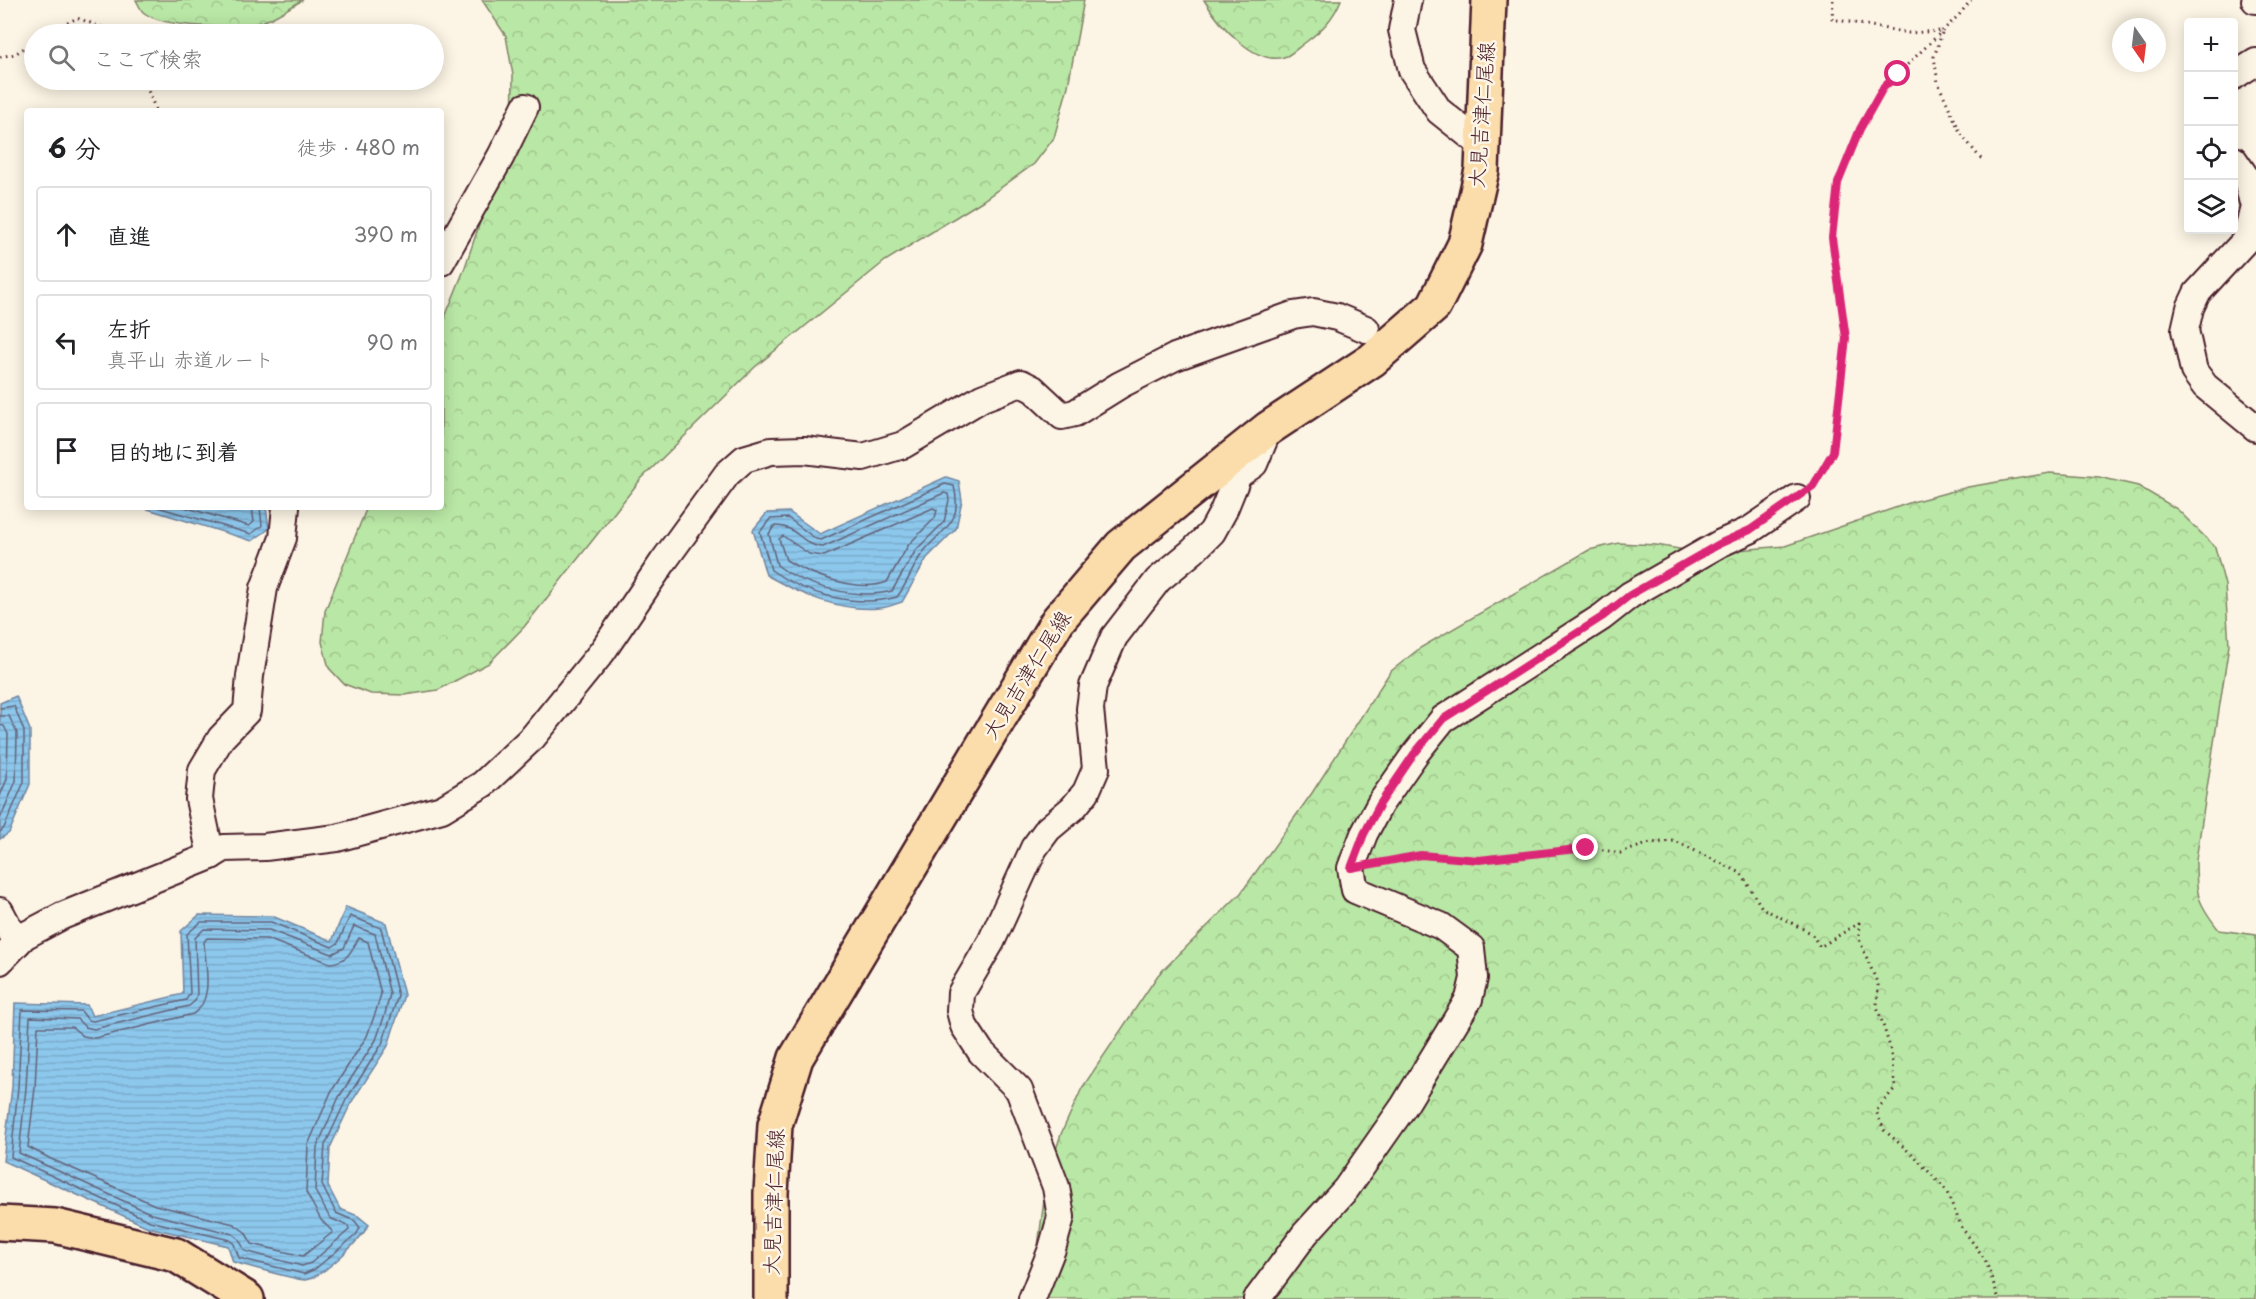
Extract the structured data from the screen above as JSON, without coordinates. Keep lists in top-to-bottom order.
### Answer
{
  "streets": {
    "main road": ["大見吉津仁尾線"]
  },
  "north": "bottom",
  "page": {
    "map_buttons": ["+", "−"],
    "search": "ここで検索",
    "heading": ["6 分", "徒歩 · 480 m"],
    "list": [
      ["直進", "390 m"],
      ["左折", "真平山 赤道ルート", "90 m"],
      "目的地に到着"
    ]
  }
}
